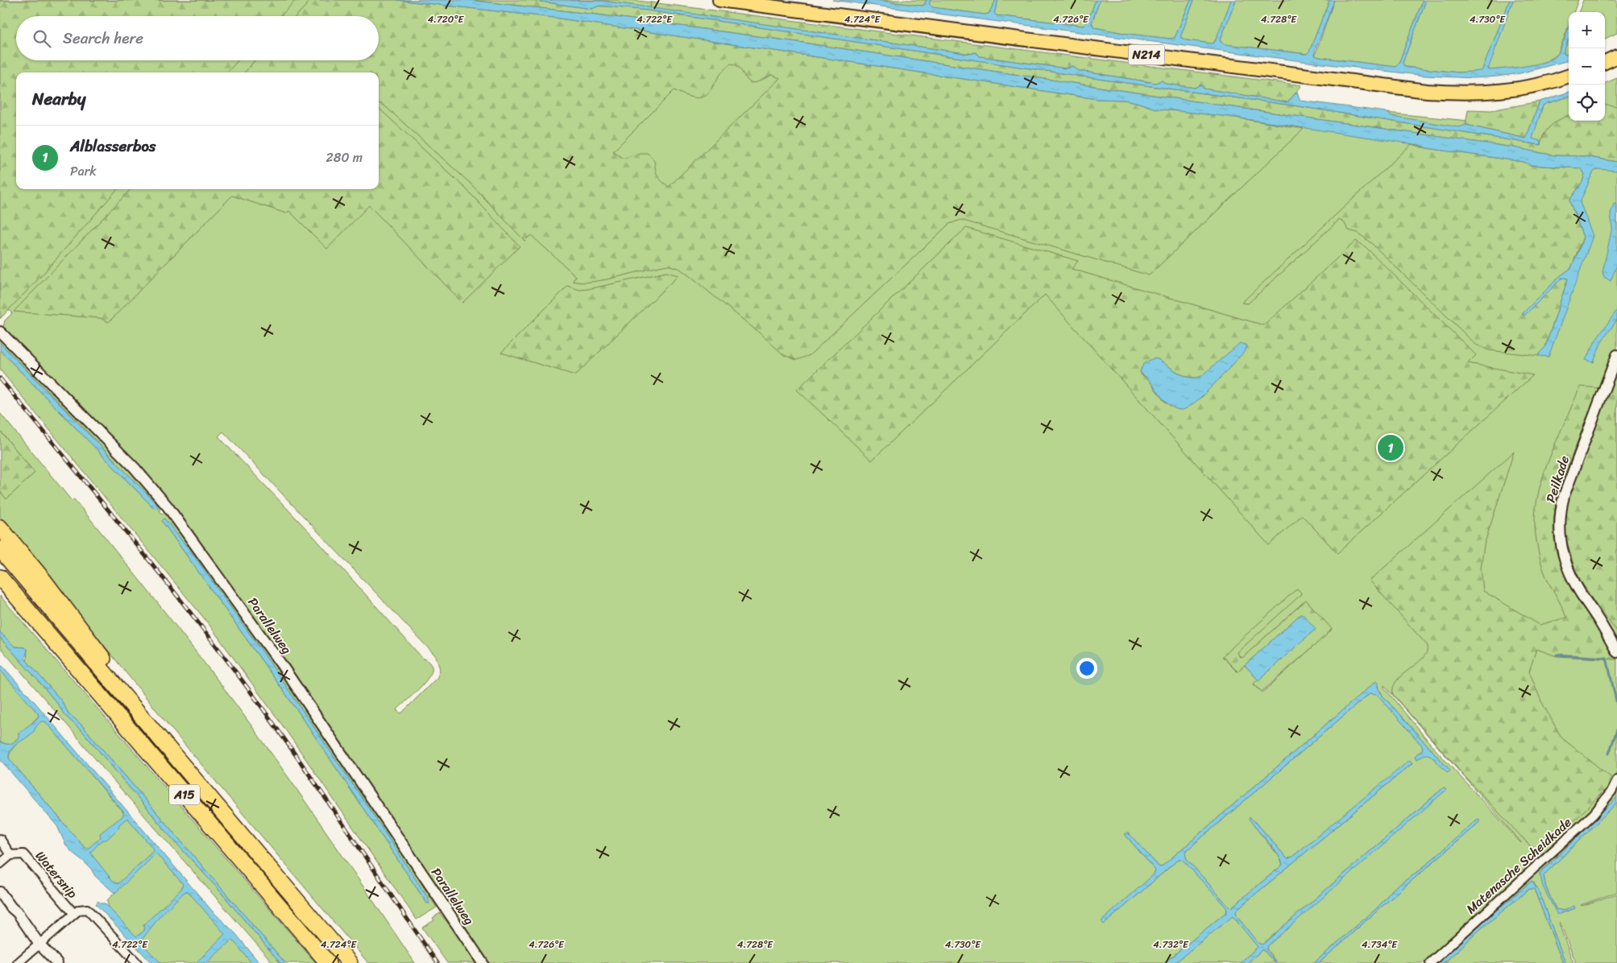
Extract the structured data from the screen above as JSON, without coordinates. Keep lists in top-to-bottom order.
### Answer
{
  "streets": {
    "highway": ["A15"],
    "main road": ["N214"],
    "street": [
      "Peilkade",
      "Parallelweg",
      "Matenasche Scheidkade",
      "Watersnip"
    ]
  },
  "page": {
    "map_buttons": ["+", "−"],
    "search": "Search here",
    "heading": "Nearby",
    "list": [
      {
        "mark": "1",
        "name": "Alblasserbos",
        "note": "Park",
        "value": "280 m"
      }
    ],
    "pins": "1"
  },
  "coordinates": [
    "4.720°E",
    "4.722°E",
    "4.724°E",
    "4.726°E",
    "4.728°E",
    "4.730°E",
    "4.732°E",
    "4.734°E"
  ]
}
